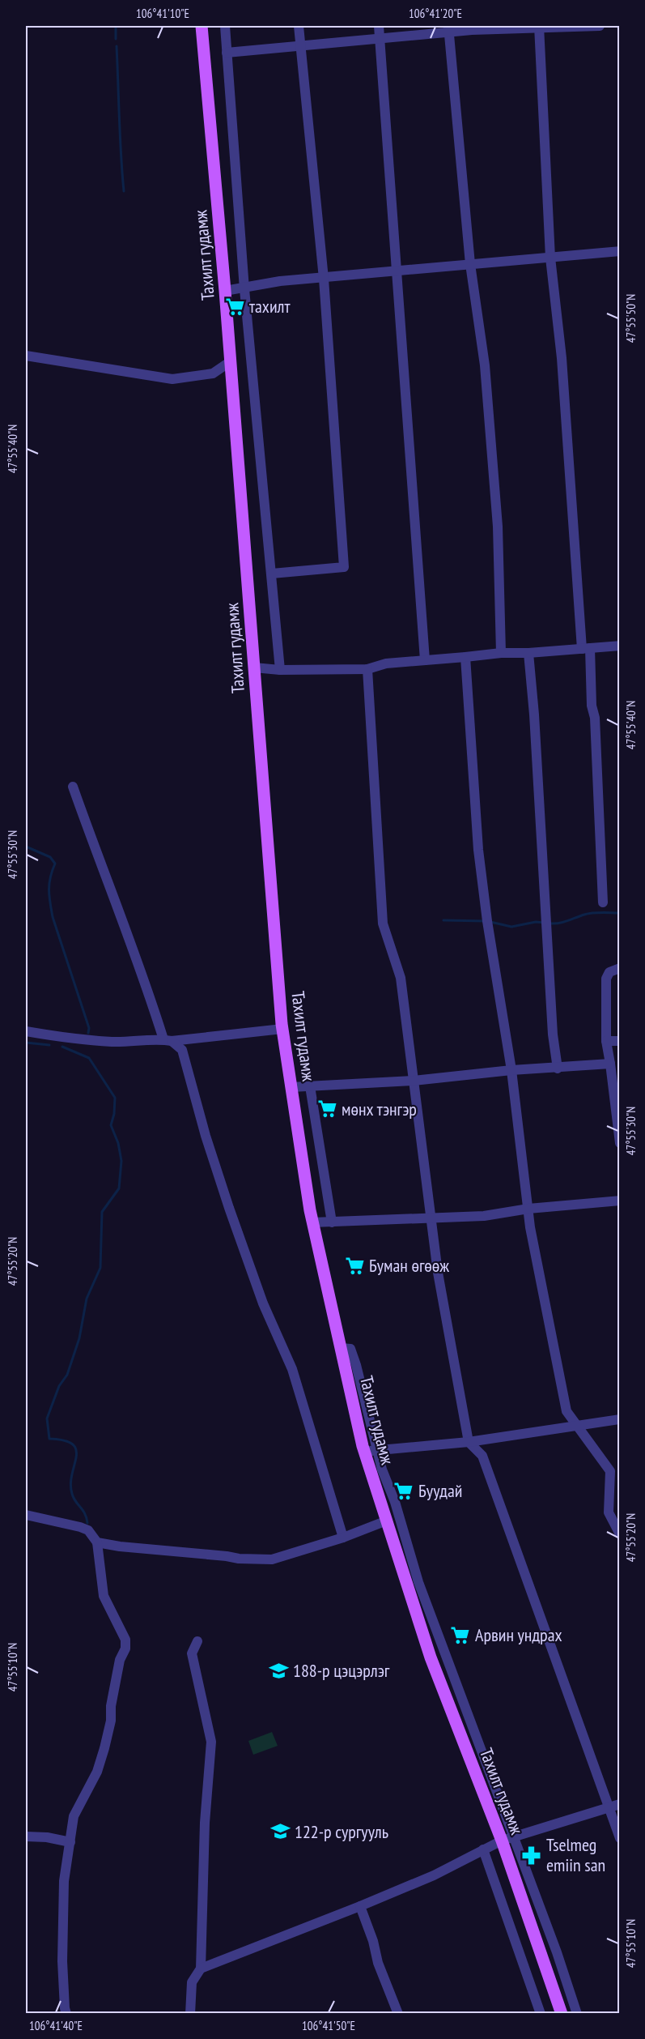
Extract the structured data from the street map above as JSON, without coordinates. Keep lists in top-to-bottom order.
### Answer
{
  "streets": {
    "main road": ["Тахилт гудамж"]
  },
  "places": {
    "supermarket": [
      "тахилт",
      "мөнх тэнгэр",
      "Буман өгөөж",
      "Буудай",
      "Арвин ундрах"
    ],
    "school or university": ["188-р цэцэрлэг", "122-р сургууль"],
    "pharmacy": ["Tselmeg emiin san"]
  },
  "coordinates": [
    "106°41'10\"E",
    "106°41'20\"E",
    "47°55'50\"N",
    "47°55'40\"N",
    "47°55'30\"N",
    "47°55'20\"N",
    "47°55'10\"N",
    "106°41'40\"E",
    "106°41'50\"E"
  ]
}
